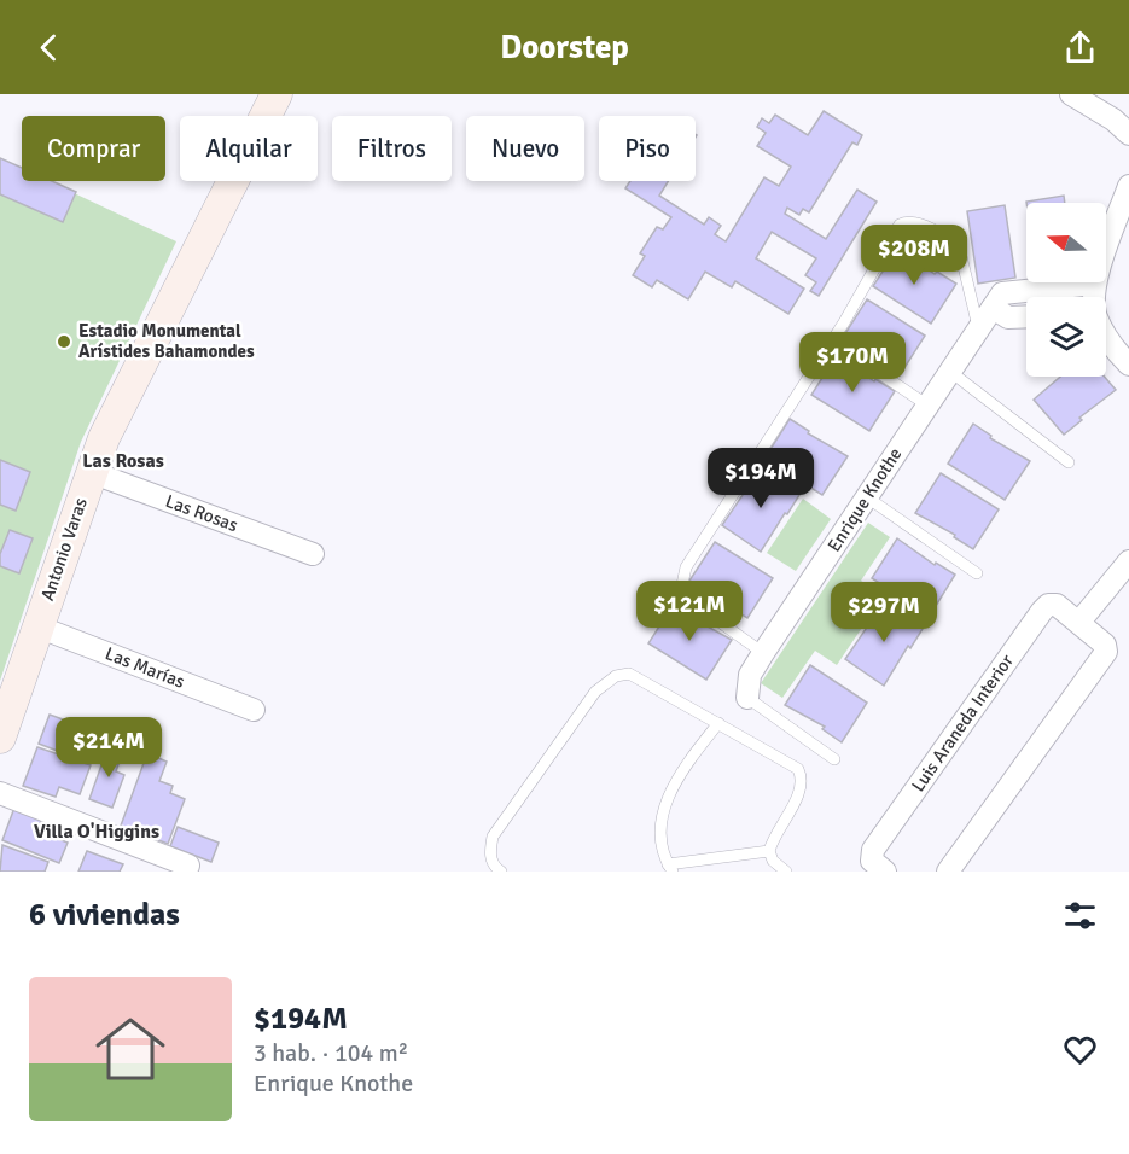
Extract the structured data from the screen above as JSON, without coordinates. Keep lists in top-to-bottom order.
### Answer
{
  "streets": {
    "street": [
      "Enrique Knothe",
      "Las Rosas",
      "Antonio Varas",
      "Las Marías",
      "Luis Araneda Interior"
    ]
  },
  "crossings": [
    ["Las Rosas", "Antonio Varas"],
    ["Antonio Varas", "Las Marías"]
  ],
  "districts": ["Las Rosas", "Villa O'Higgins"],
  "places": ["Estadio Monumental Arístides Bahamondes"],
  "north": "left",
  "page": {
    "header": "Doorstep",
    "chip": [
      "Comprar",
      "Alquilar",
      "Filtros",
      "Nuevo",
      "Piso"
    ],
    "price": [
      "$208M",
      "$170M",
      "$194M",
      "$121M",
      "$297M",
      "$214M"
    ],
    "heading": "6 viviendas",
    "list": [
      {
        "name": "$194M",
        "note": "3 hab. · 104 m² · Enrique Knothe"
      }
    ]
  }
}
